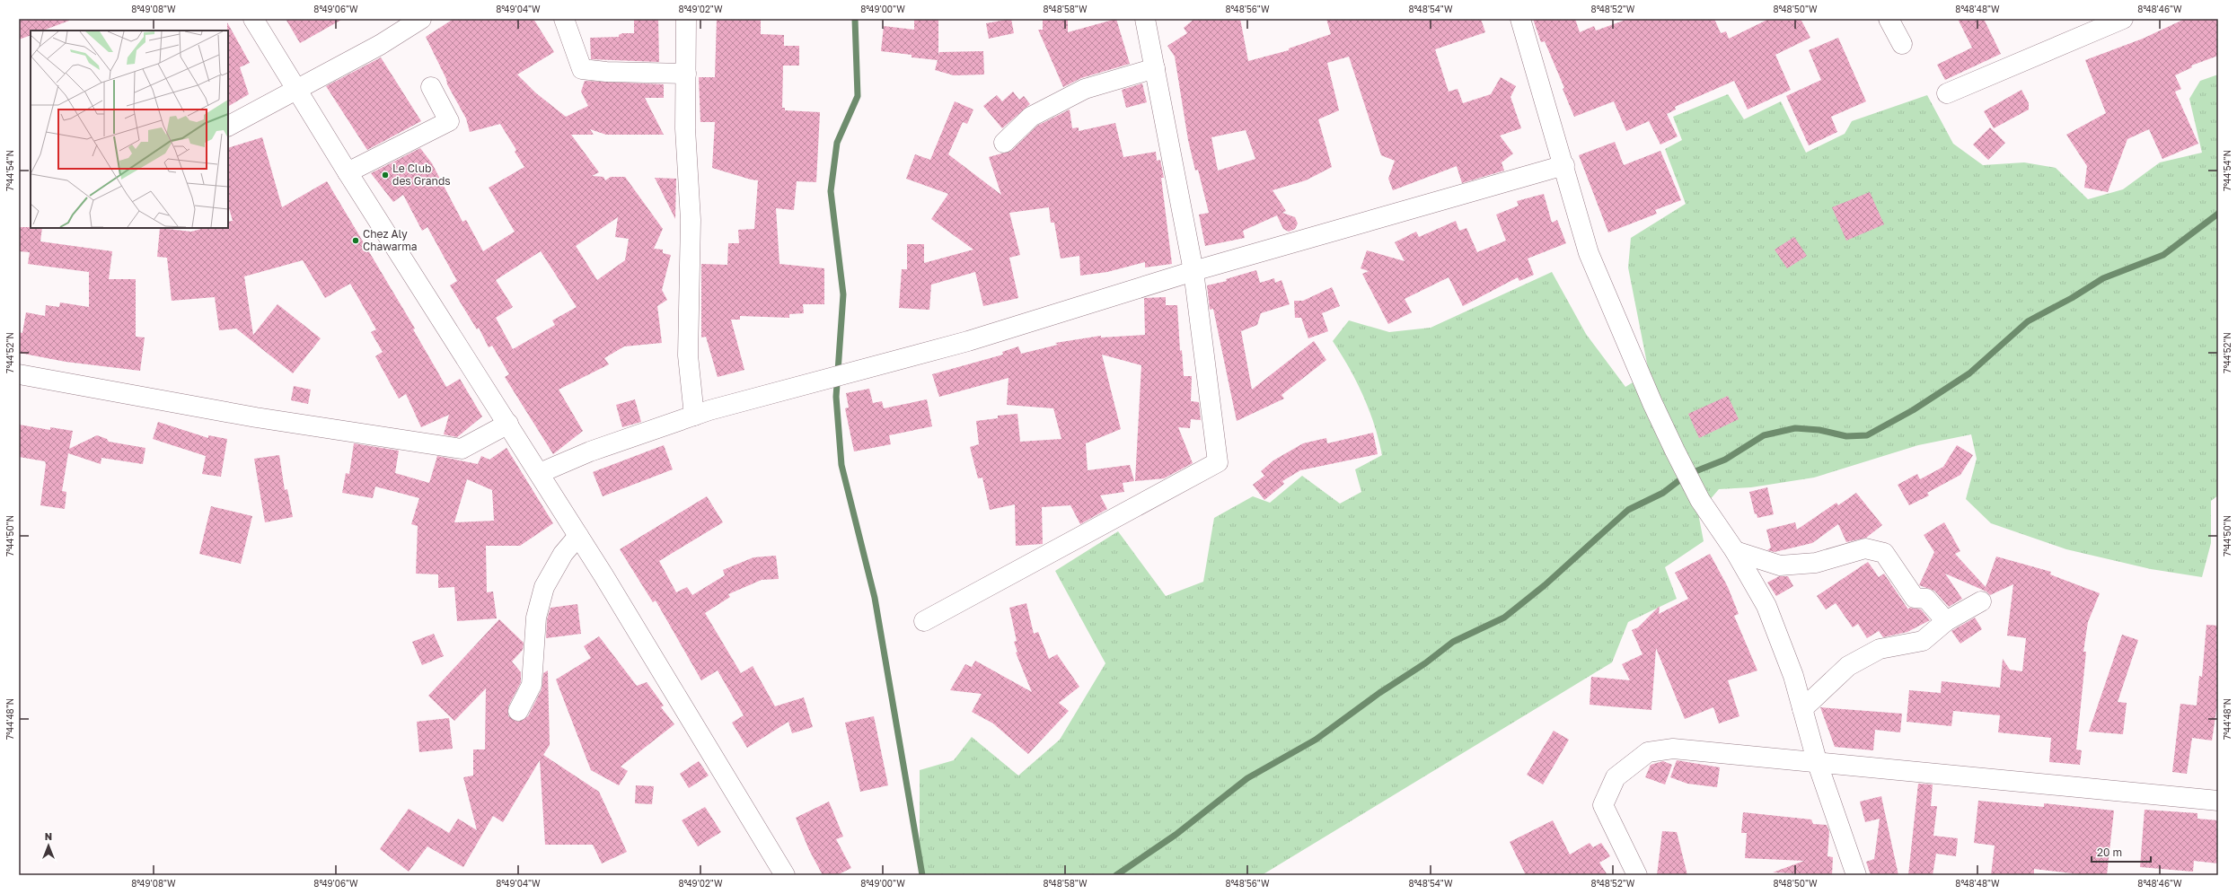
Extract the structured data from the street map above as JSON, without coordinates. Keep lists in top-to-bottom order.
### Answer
{
  "places": ["Le Club des Grands", "Chez Aly Chawarma"],
  "scale_bar": "20 m",
  "north": "top",
  "coordinates": [
    "8°49'08\"W",
    "8°49'06\"W",
    "8°49'04\"W",
    "8°49'02\"W",
    "8°49'00\"W",
    "8°48'58\"W",
    "8°48'56\"W",
    "8°48'54\"W",
    "8°48'52\"W",
    "8°48'50\"W",
    "8°48'48\"W",
    "8°48'46\"W",
    "7°44'54\"N",
    "7°44'52\"N",
    "7°44'50\"N",
    "7°44'48\"N"
  ]
}
